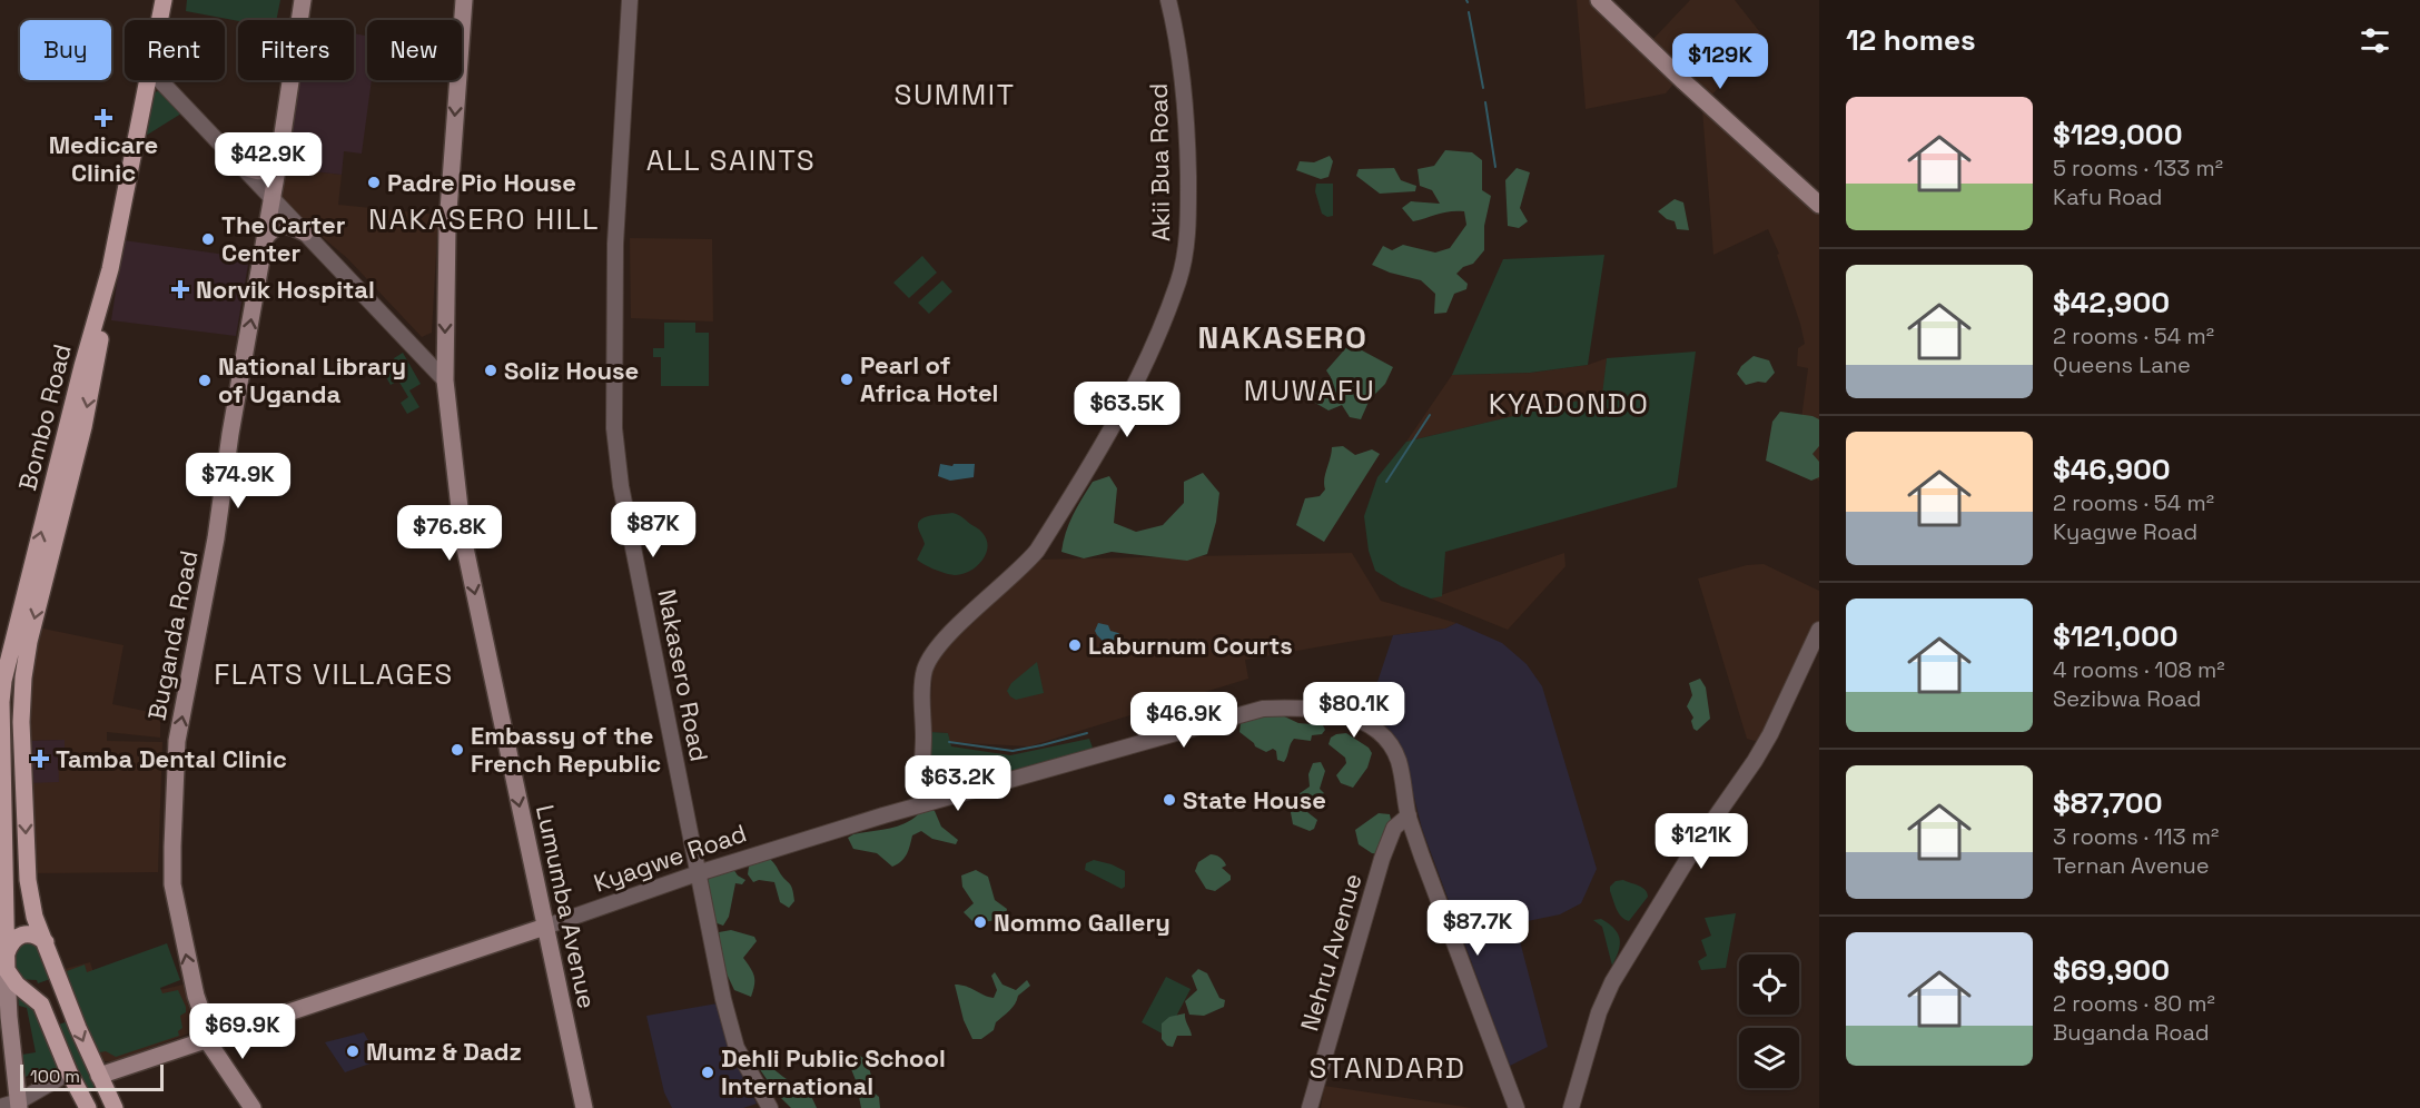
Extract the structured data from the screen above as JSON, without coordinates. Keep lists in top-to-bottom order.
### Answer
{
  "streets": {
    "main road": [
      "Bombo Road",
      "Buganda Road",
      "Kyagwe Road",
      "Lumumba Avenue"
    ],
    "street": ["Akii Bua Road", "Nakasero Road", "Nehru Avenue"]
  },
  "crossings": [
    ["Akii Bua Road", "Kyagwe Road"],
    ["Buganda Road", "Kyagwe Road"],
    ["Nakasero Road", "Kyagwe Road"],
    ["Kyagwe Road", "Lumumba Avenue"],
    ["Kyagwe Road", "Nehru Avenue"]
  ],
  "one_way": ["Lumumba Avenue"],
  "districts": [
    "SUMMIT",
    "ALL SAINTS",
    "NAKASERO HILL",
    "NAKASERO",
    "MUWAFU",
    "KYADONDO",
    "FLATS VILLAGES",
    "STANDARD"
  ],
  "places": {
    "health": ["Medicare Clinic", "Norvik Hospital", "Tamba Dental Clinic"],
    "other": [
      "Padre Pio House",
      "The Carter Center",
      "Soliz House",
      "Pearl of Africa Hotel",
      "National Library of Uganda",
      "Laburnum Courts",
      "Embassy of the French Republic",
      "State House",
      "Nommo Gallery",
      "Mumz & Dadz",
      "Dehli Public School International"
    ]
  },
  "scale_bar": "100 m",
  "page": {
    "heading": "12 homes",
    "chip": [
      "Buy",
      "Rent",
      "Filters",
      "New"
    ],
    "price": [
      "$129K",
      "$42.9K",
      "$63.5K",
      "$74.9K",
      "$87K",
      "$76.8K",
      "$80.1K",
      "$46.9K",
      "$63.2K",
      "$121K",
      "$87.7K",
      "$69.9K"
    ],
    "list": [
      {
        "name": "$129,000",
        "note": "5 rooms · 133 m² · Kafu Road"
      },
      {
        "name": "$42,900",
        "note": "2 rooms · 54 m² · Queens Lane"
      },
      {
        "name": "$46,900",
        "note": "2 rooms · 54 m² · Kyagwe Road"
      },
      {
        "name": "$121,000",
        "note": "4 rooms · 108 m² · Sezibwa Road"
      },
      {
        "name": "$87,700",
        "note": "3 rooms · 113 m² · Ternan Avenue"
      },
      {
        "name": "$69,900",
        "note": "2 rooms · 80 m² · Buganda Road"
      }
    ],
    "scale": "100 m"
  }
}
